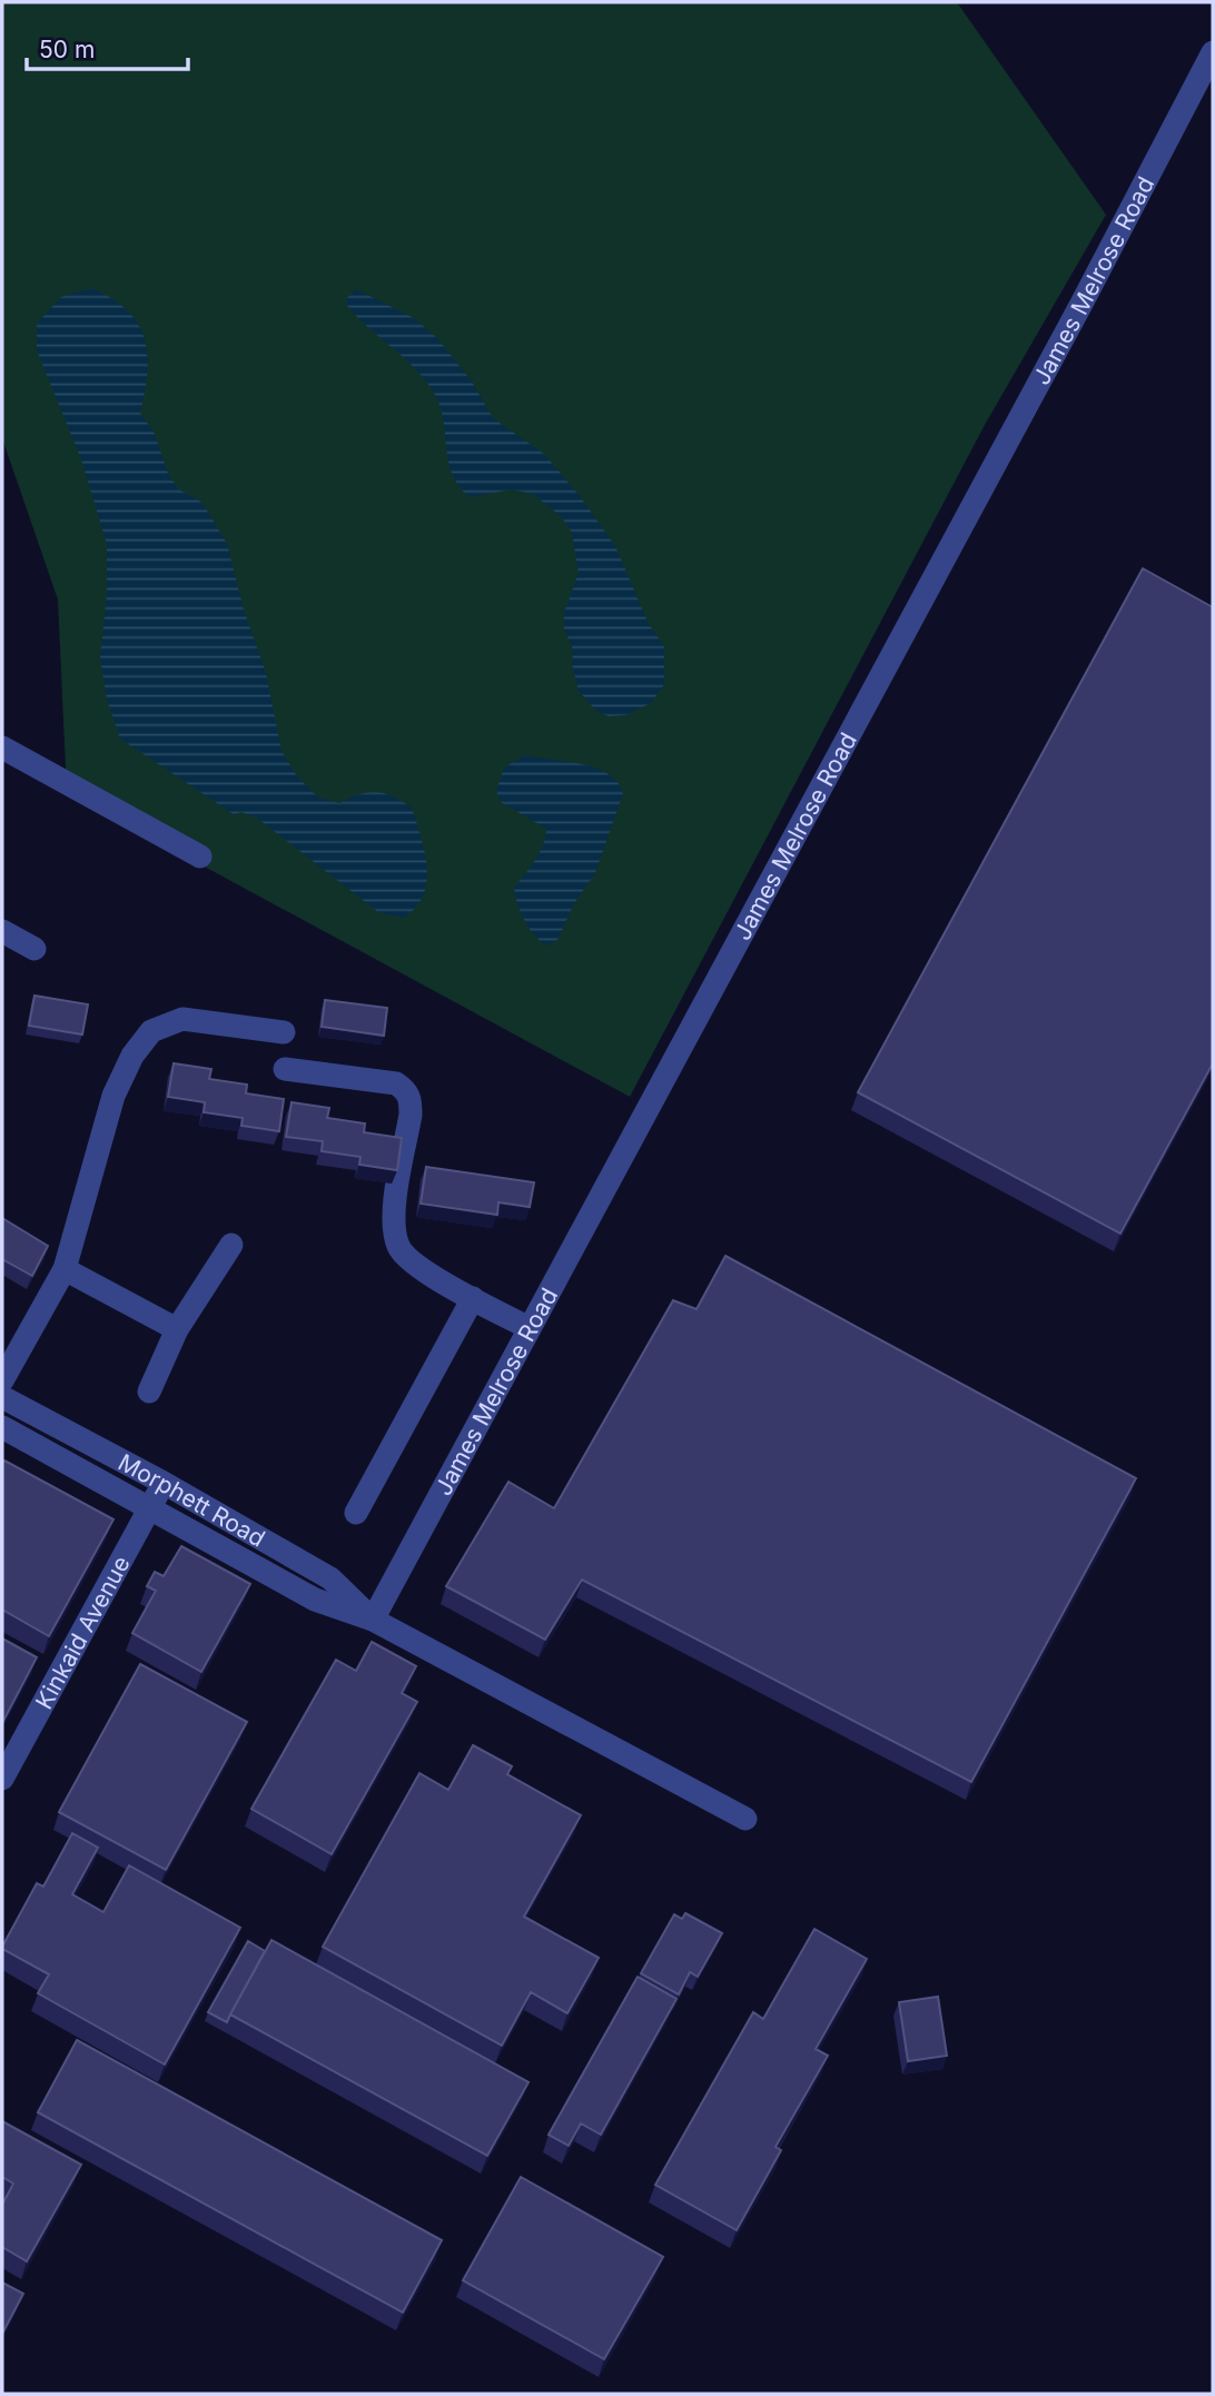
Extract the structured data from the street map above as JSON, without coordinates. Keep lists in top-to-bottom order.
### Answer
{
  "streets": {
    "street": ["James Melrose Road", "Morphett Road", "Kinkaid Avenue"]
  },
  "crossings": [
    ["James Melrose Road", "Morphett Road"],
    ["Morphett Road", "Kinkaid Avenue"]
  ],
  "scale_bar": "50 m"
}
